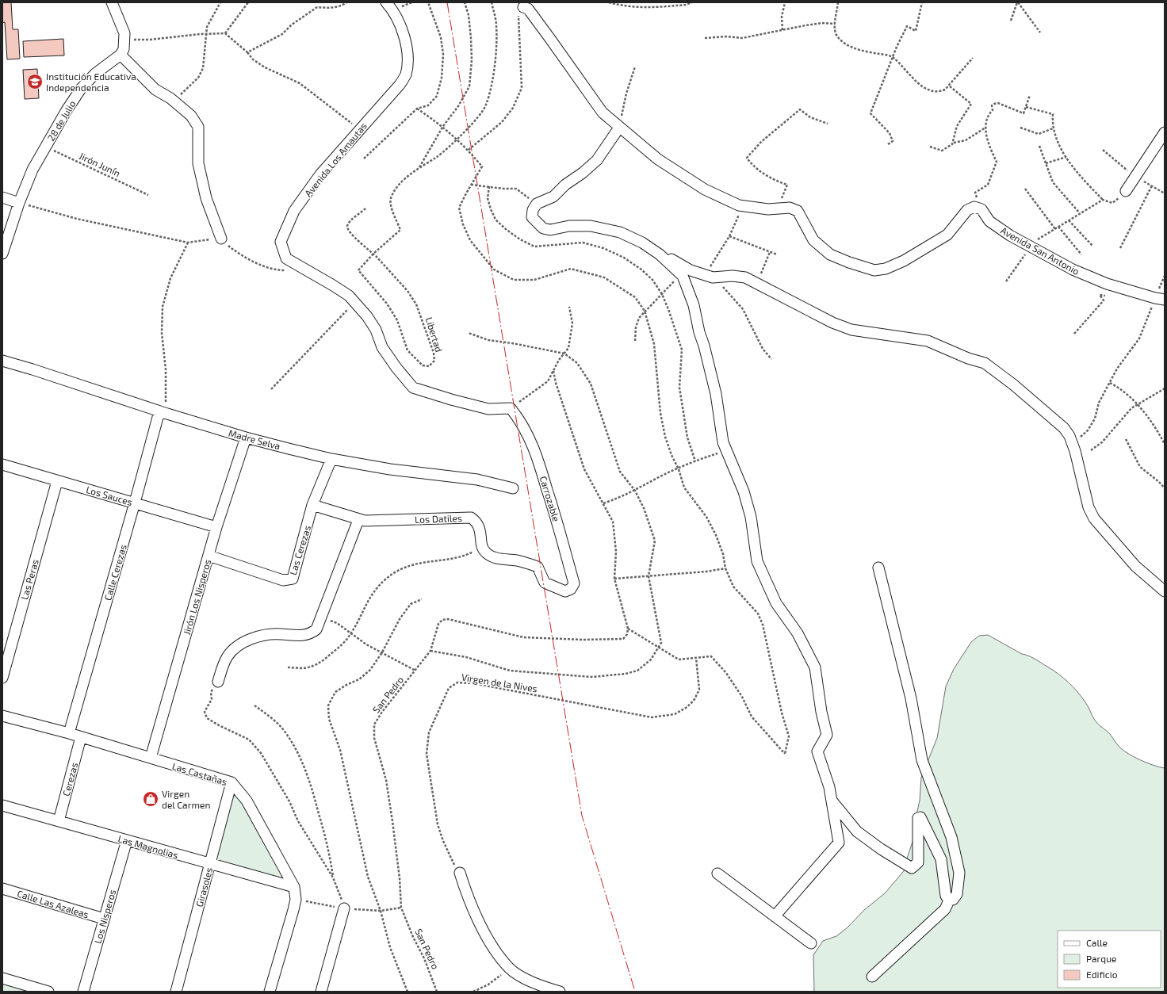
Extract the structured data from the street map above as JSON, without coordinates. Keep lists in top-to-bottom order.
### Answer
{
  "streets": {
    "street": [
      "28 de Julio",
      "Avenida Los Amautas",
      "Avenida San Antonio",
      "Madre Selva",
      "Los Sauces",
      "Carrozable",
      "Los Datiles",
      "Las Cerezas",
      "Calle Cerezas",
      "Las Peras",
      "Jirón Los Nisperos",
      "Las Castañas",
      "Cerezas",
      "Las Magnolias",
      "Girasoles",
      "Calle Las Azaleas",
      "Los Nisperos"
    ],
    "path": [
      "Jirón Junín",
      "Libertad",
      "Virgen de la Nives",
      "San Pedro"
    ]
  },
  "crossings": [
    ["28 de Julio", "Jirón Junín"],
    ["Avenida Los Amautas", "Carrozable"],
    ["Madre Selva", "Las Cerezas"],
    ["Madre Selva", "Calle Cerezas"],
    ["Madre Selva", "Jirón Los Nisperos"],
    ["Los Sauces", "Calle Cerezas"],
    ["Los Sauces", "Las Peras"],
    ["Los Sauces", "Jirón Los Nisperos"],
    ["Carrozable", "Los Datiles"],
    ["Los Datiles", "Las Cerezas"],
    ["Las Cerezas", "Jirón Los Nisperos"],
    ["Calle Cerezas", "Las Castañas"],
    ["Jirón Los Nisperos", "Las Castañas"],
    ["Las Castañas", "Cerezas"],
    ["Las Castañas", "Las Magnolias"],
    ["Las Castañas", "Girasoles"],
    ["Cerezas", "Las Magnolias"],
    ["Las Magnolias", "Girasoles"],
    ["Las Magnolias", "Los Nisperos"],
    ["Calle Las Azaleas", "Los Nisperos"]
  ],
  "places": {
    "school or university": ["Institución Educativa Independencia"],
    "shop": ["Virgen del Carmen"]
  },
  "legend": ["Calle", "Parque", "Edificio"]
}
